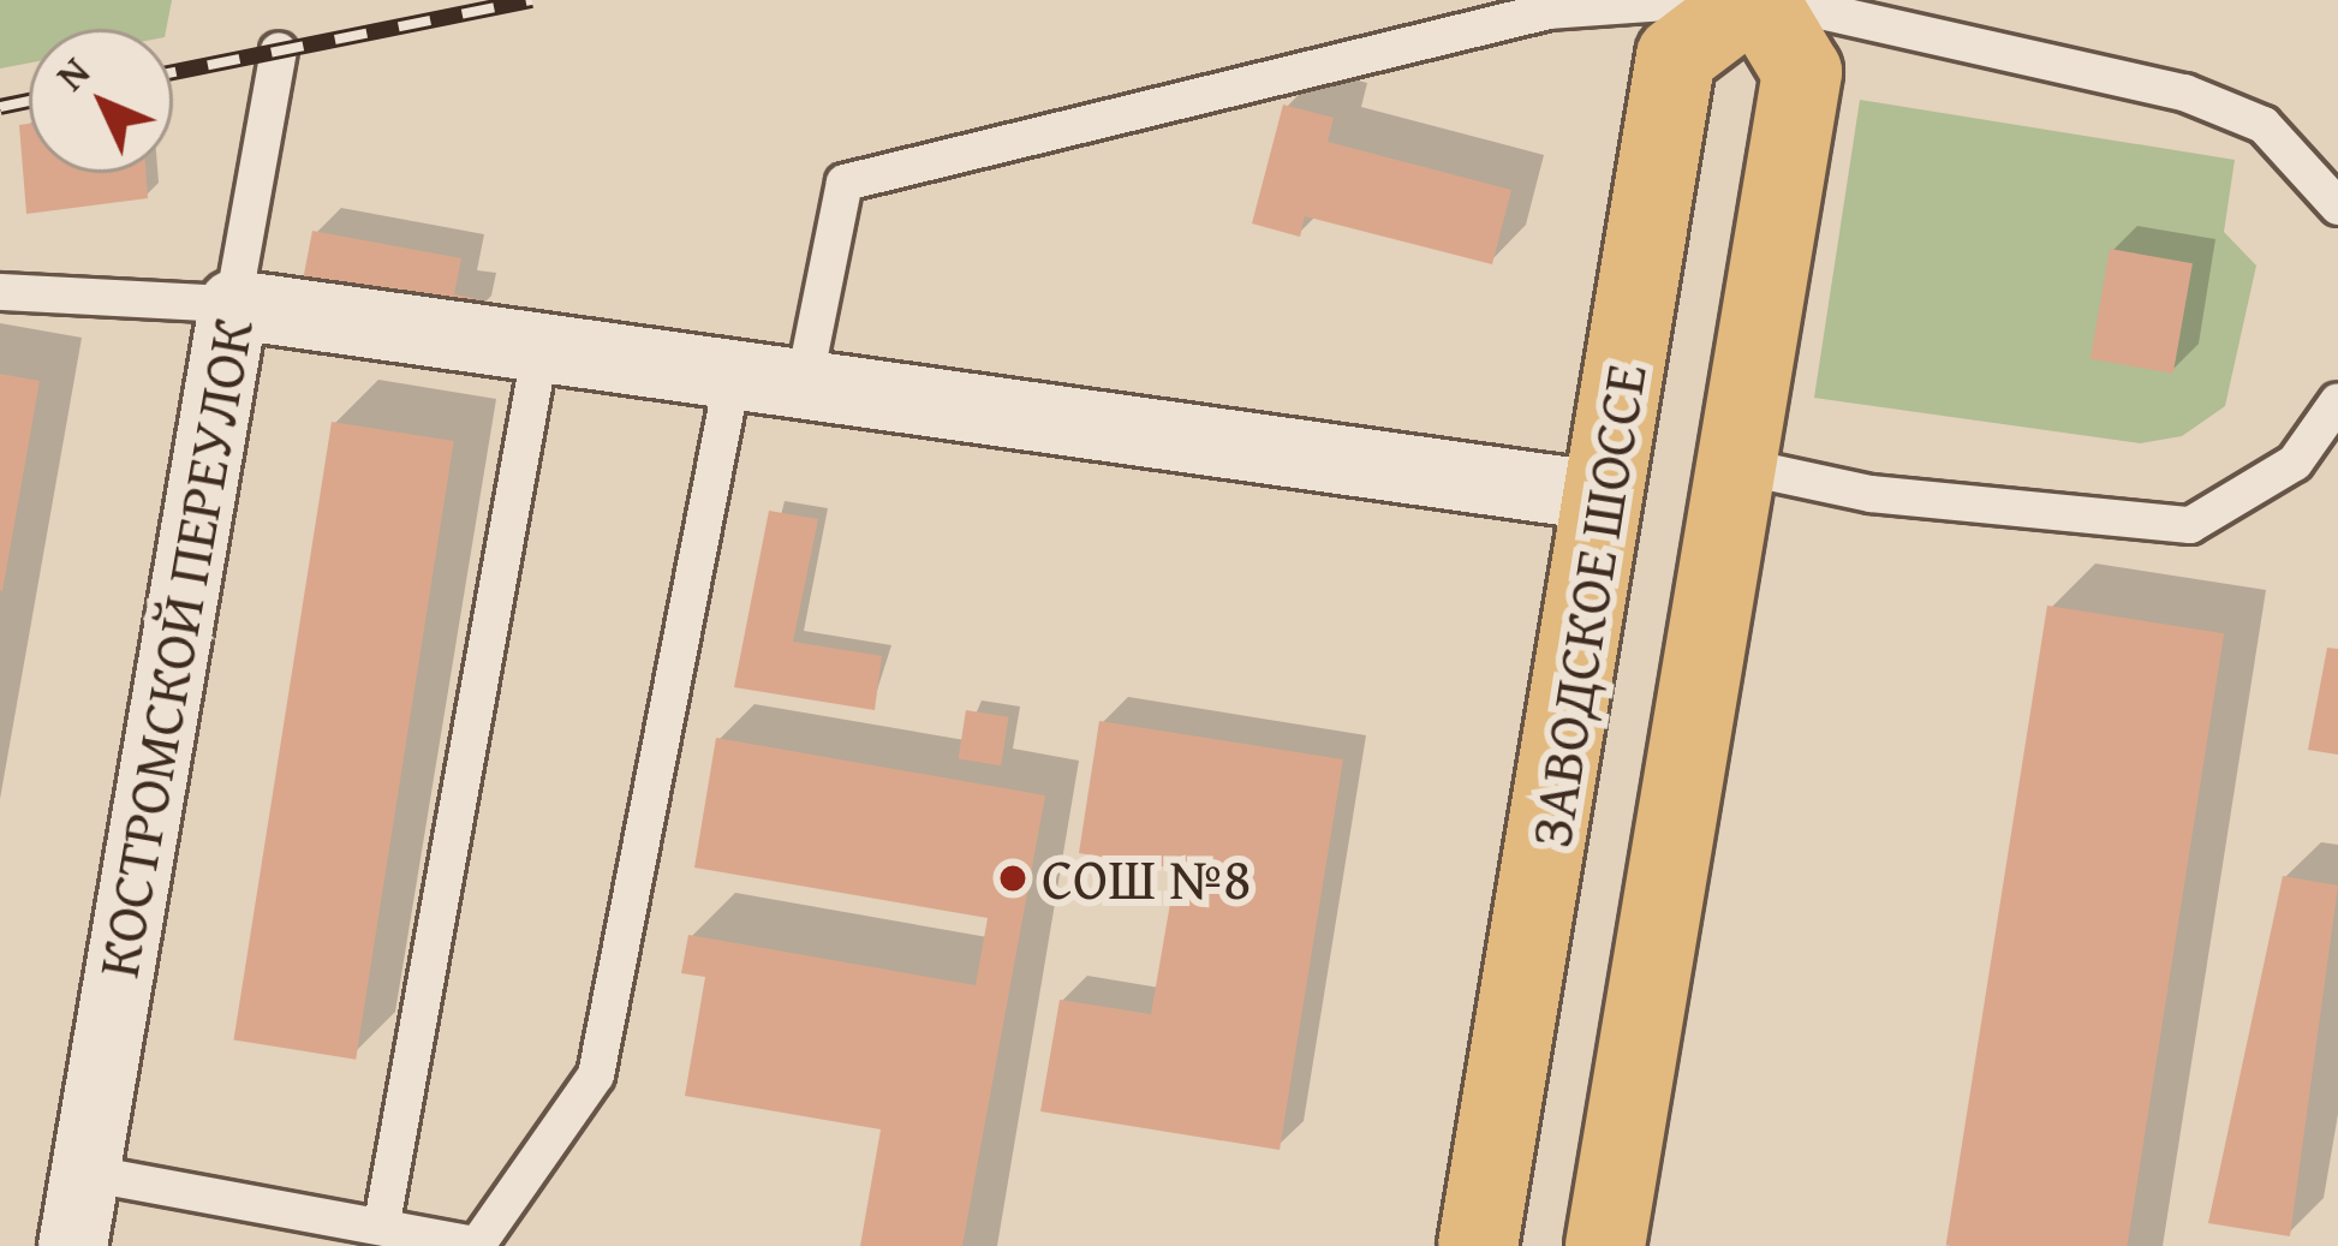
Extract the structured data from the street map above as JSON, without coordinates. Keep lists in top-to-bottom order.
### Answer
{
  "streets": {
    "main road": ["ЗАВОДСКОЕ ШОССЕ"],
    "street": ["КОСТРОМСКОЙ ПЕРЕУЛОК"]
  },
  "places": ["СОШ №8"],
  "north": "top left"
}
